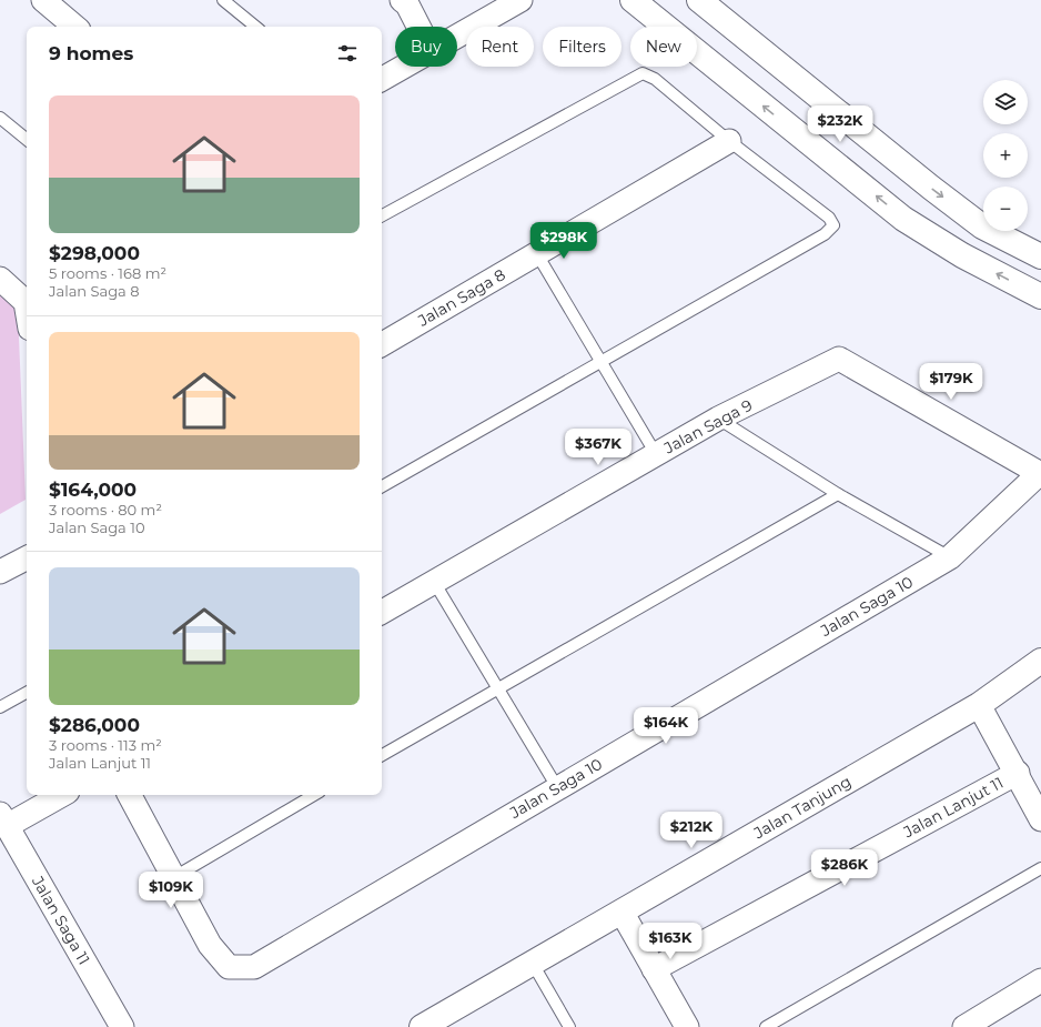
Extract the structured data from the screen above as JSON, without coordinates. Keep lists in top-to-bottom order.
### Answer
{
  "streets": {
    "main road": ["Jalan Tanjung"],
    "street": [
      "Jalan Saga 8",
      "Jalan Saga 9",
      "Jalan Saga 10",
      "Jalan Lanjut 11",
      "Jalan Saga 11"
    ]
  },
  "crossings": [
    ["Jalan Saga 9", "Jalan Saga 10"]
  ],
  "page": {
    "chip": [
      "Buy",
      "Rent",
      "Filters",
      "New"
    ],
    "heading": "9 homes",
    "map_buttons": ["+", "−"],
    "list": [
      {
        "name": "$298,000",
        "note": "5 rooms · 168 m² · Jalan Saga 8"
      },
      {
        "name": "$164,000",
        "note": "3 rooms · 80 m² · Jalan Saga 10"
      },
      {
        "name": "$286,000",
        "note": "3 rooms · 113 m² · Jalan Lanjut 11"
      }
    ],
    "price": [
      "$232K",
      "$298K",
      "$179K",
      "$367K",
      "$164K",
      "$212K",
      "$286K",
      "$109K",
      "$163K"
    ]
  }
}
